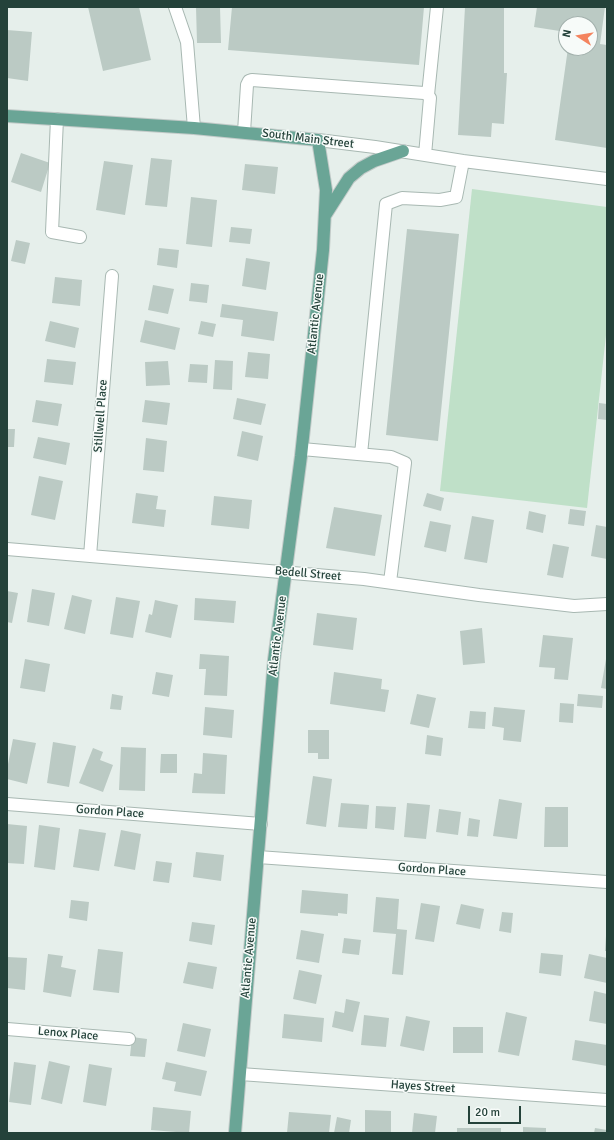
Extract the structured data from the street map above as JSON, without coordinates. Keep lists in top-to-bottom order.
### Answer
{
  "streets": {
    "main road": ["South Main Street", "Atlantic Avenue"],
    "street": [
      "Stillwell Place",
      "Bedell Street",
      "Gordon Place",
      "Lenox Place",
      "Hayes Street"
    ]
  },
  "crossings": [
    ["South Main Street", "Atlantic Avenue"],
    ["Atlantic Avenue", "Bedell Street"],
    ["Atlantic Avenue", "Gordon Place"],
    ["Atlantic Avenue", "Hayes Street"],
    ["Stillwell Place", "Bedell Street"]
  ],
  "scale_bar": "20 m",
  "north": "left"
}
